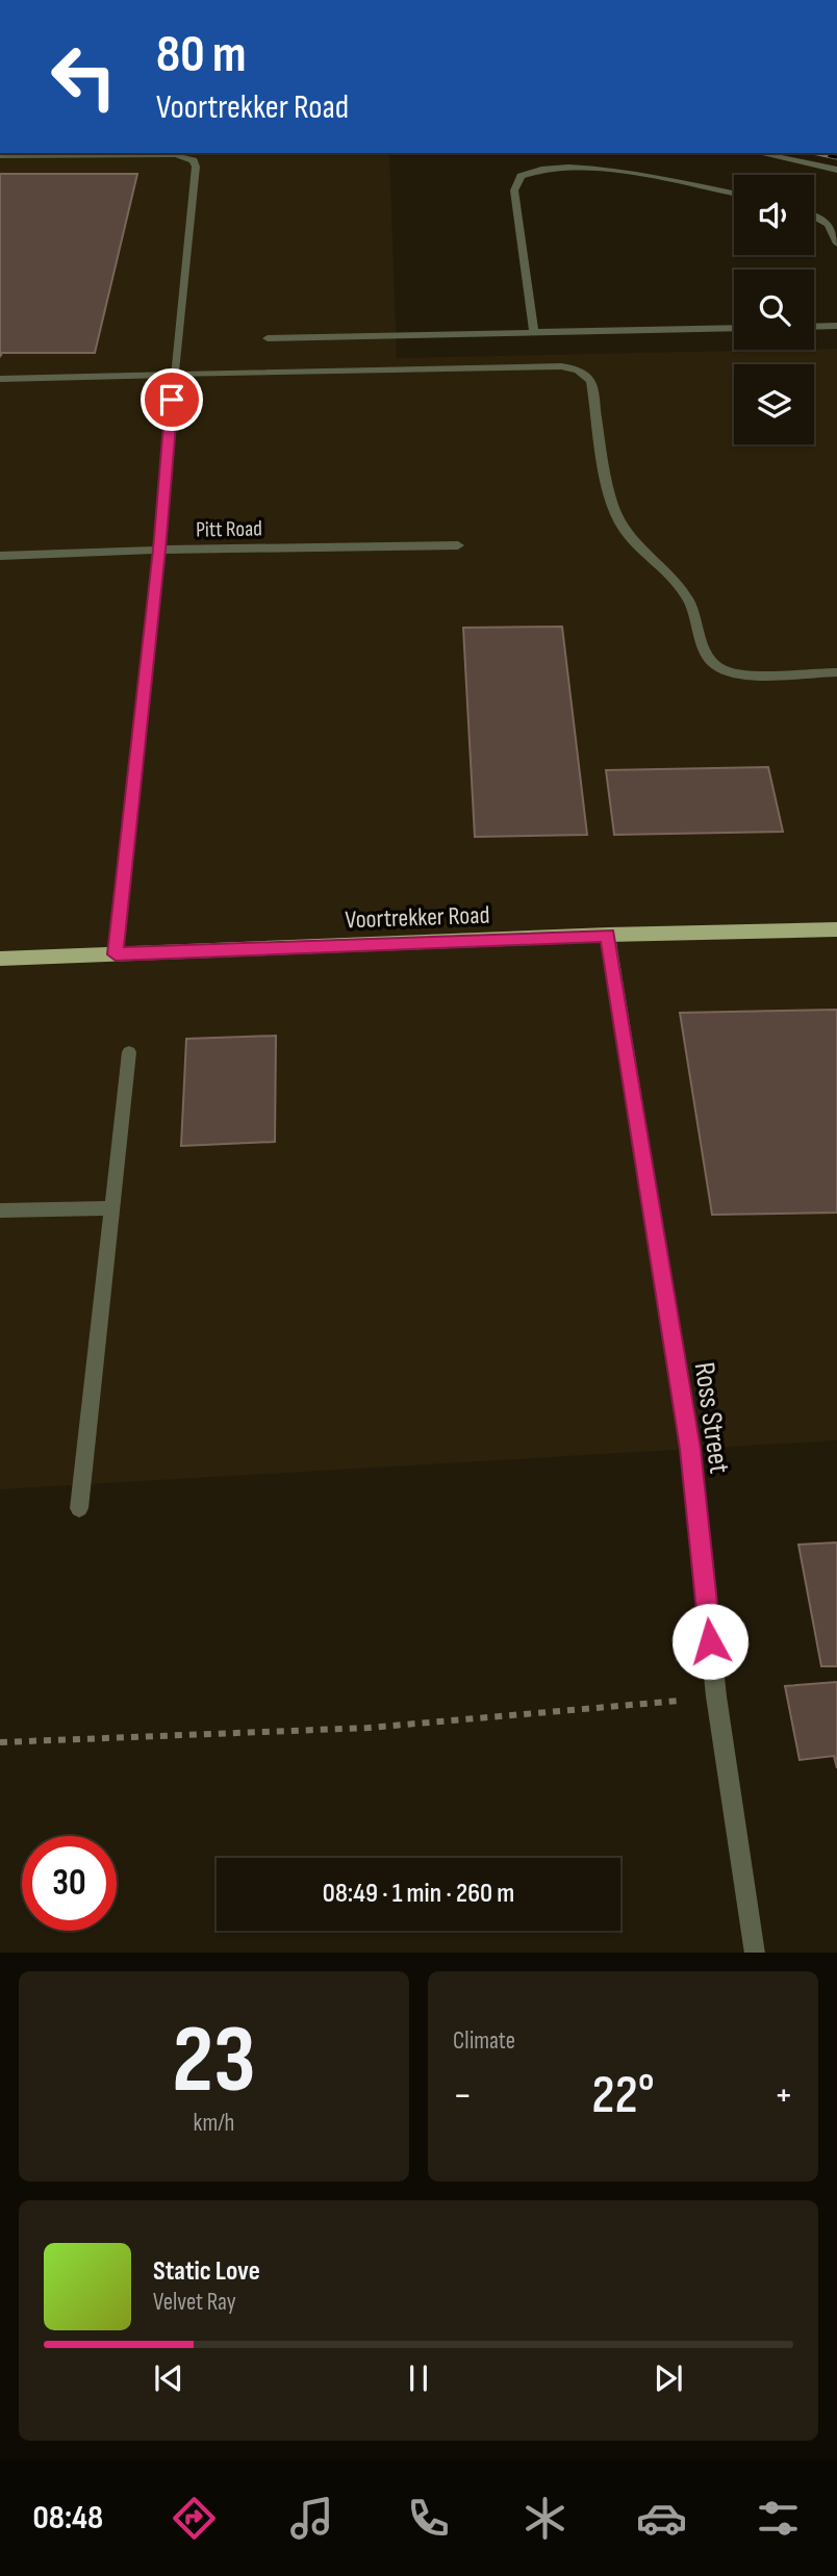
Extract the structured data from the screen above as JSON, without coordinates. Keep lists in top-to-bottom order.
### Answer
{
  "streets": {
    "main road": ["Voortrekker Road"],
    "street": ["Pitt Road", "Ross Street"]
  },
  "crossings": [
    ["Voortrekker Road", "Ross Street"]
  ],
  "page": {
    "turn": ["80 m", "Voortrekker Road"],
    "limit": "30",
    "trip": "08:49 · 1 min · 260 m",
    "tile": [
      ["23", "km/h"],
      "Climate"
    ],
    "heat": ["−", "22°", "+"],
    "song": ["Static Love", "Velvet Ray"],
    "tabs": "08:48"
  }
}
